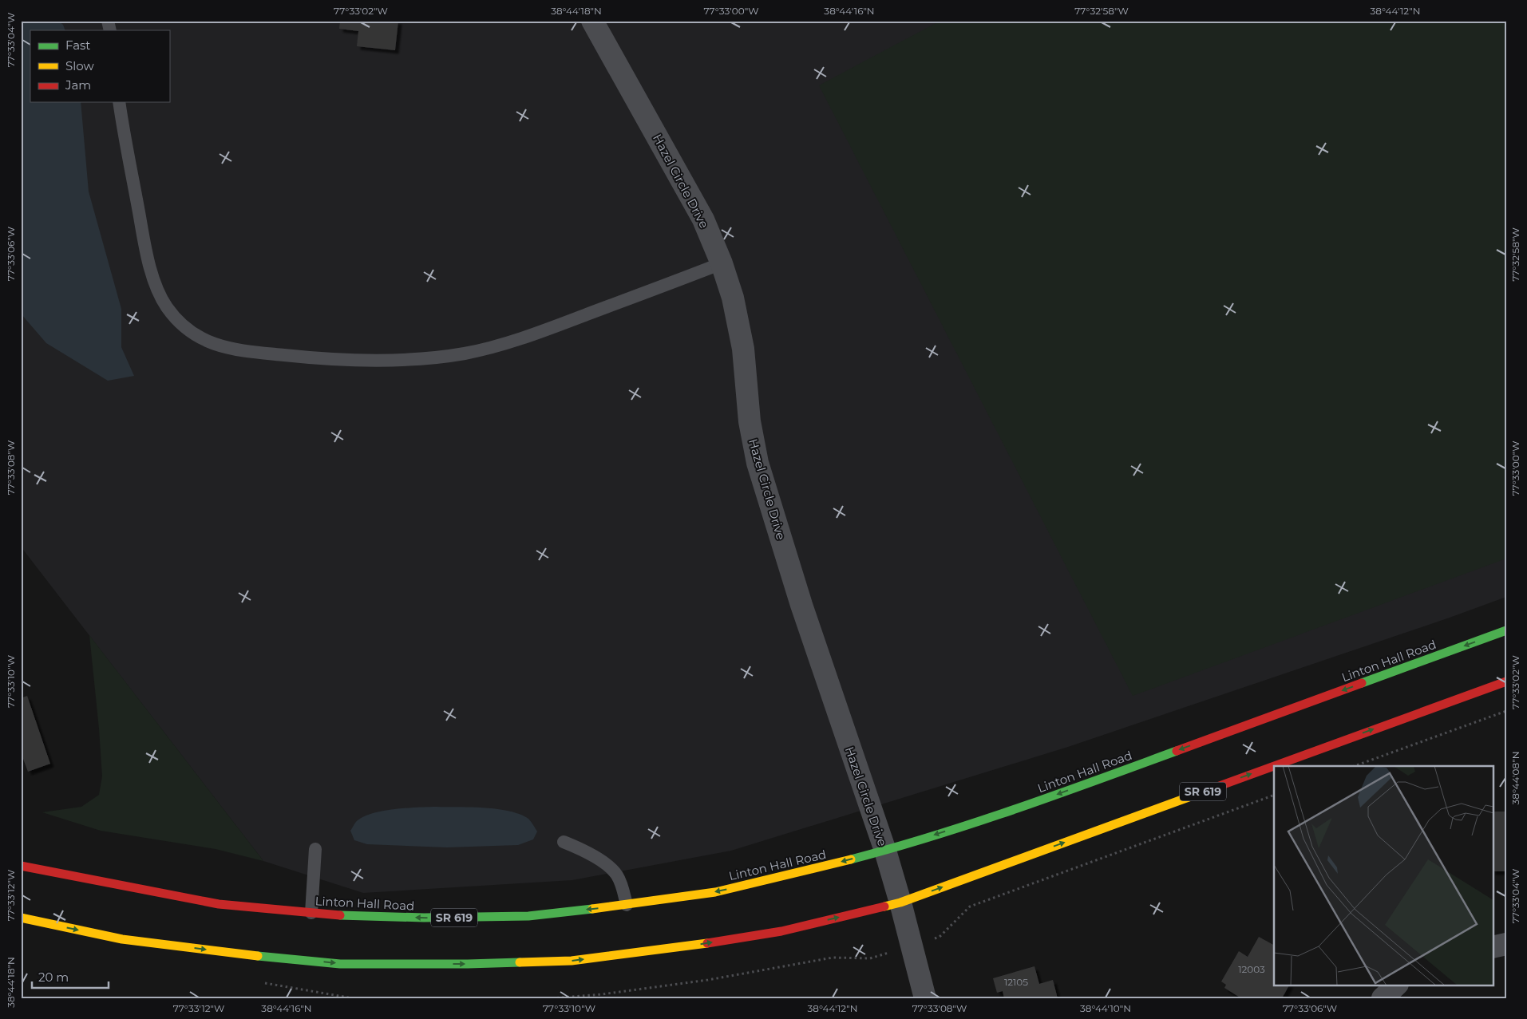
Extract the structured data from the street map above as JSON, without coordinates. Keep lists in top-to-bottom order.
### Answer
{
  "streets": {
    "main road": ["Linton Hall Road", "SR 619"],
    "street": ["Hazel Circle Drive"]
  },
  "crossings": [
    ["Hazel Circle Drive", "Linton Hall Road"],
    ["Hazel Circle Drive", "SR 619"]
  ],
  "house_numbers": ["12003", "12105"],
  "legend": ["Fast", "Slow", "Jam"],
  "scale_bar": "20 m",
  "coordinates": [
    "77°33'02\"W",
    "38°44'18\"N",
    "77°33'00\"W",
    "38°44'16\"N",
    "77°32'58\"W",
    "38°44'12\"N",
    "77°33'04\"W",
    "77°33'06\"W",
    "77°33'08\"W",
    "77°33'10\"W",
    "38°44'08\"N",
    "77°33'12\"W",
    "38°44'10\"N"
  ]
}
